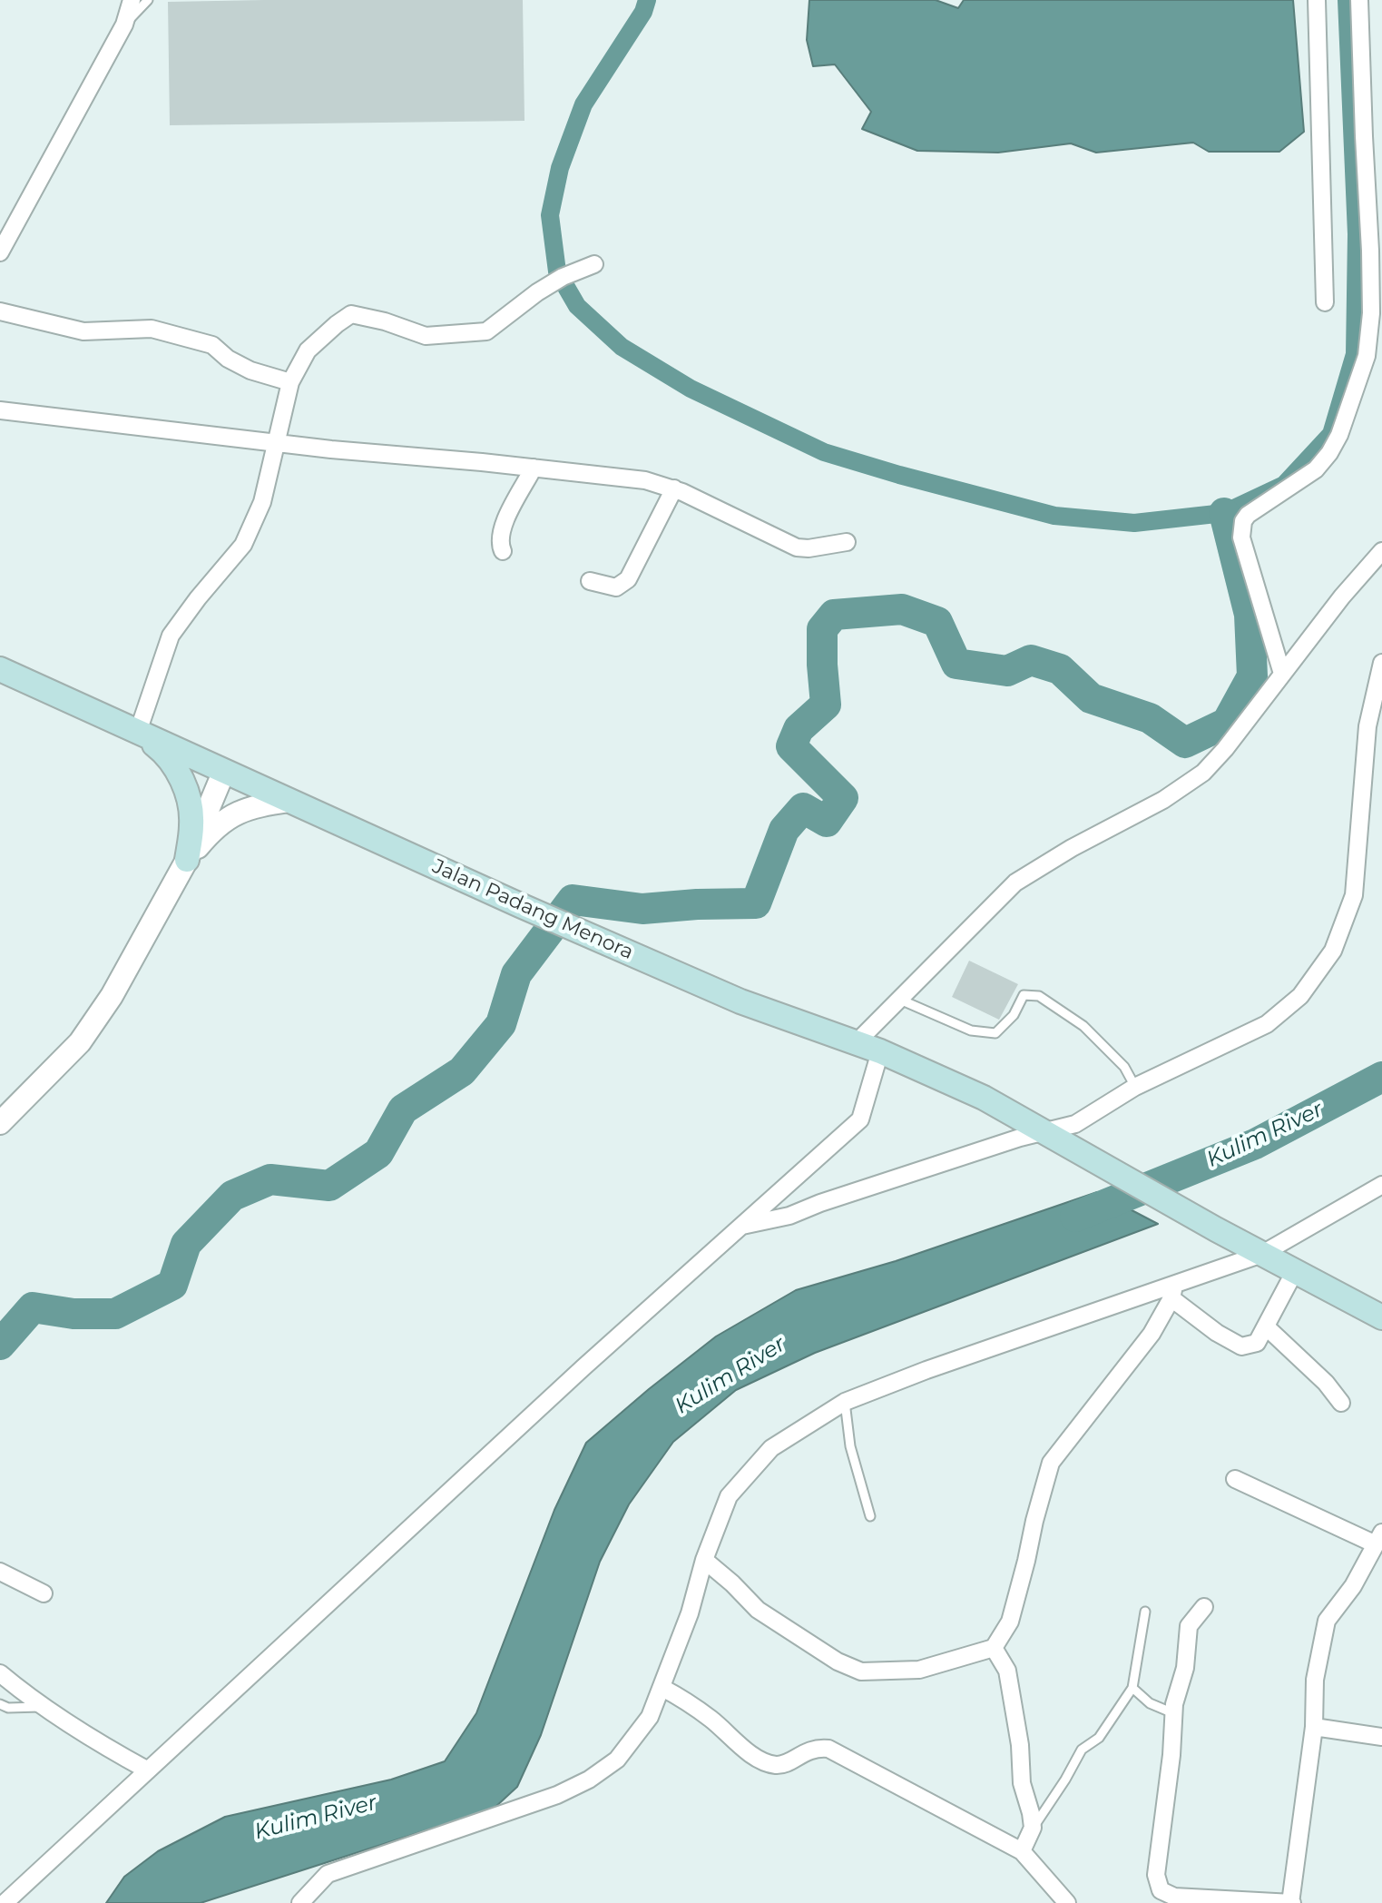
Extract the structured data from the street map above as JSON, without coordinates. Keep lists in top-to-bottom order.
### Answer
{
  "streets": {
    "main road": ["Jalan Padang Menora"]
  },
  "water": ["Kulim River"]
}
